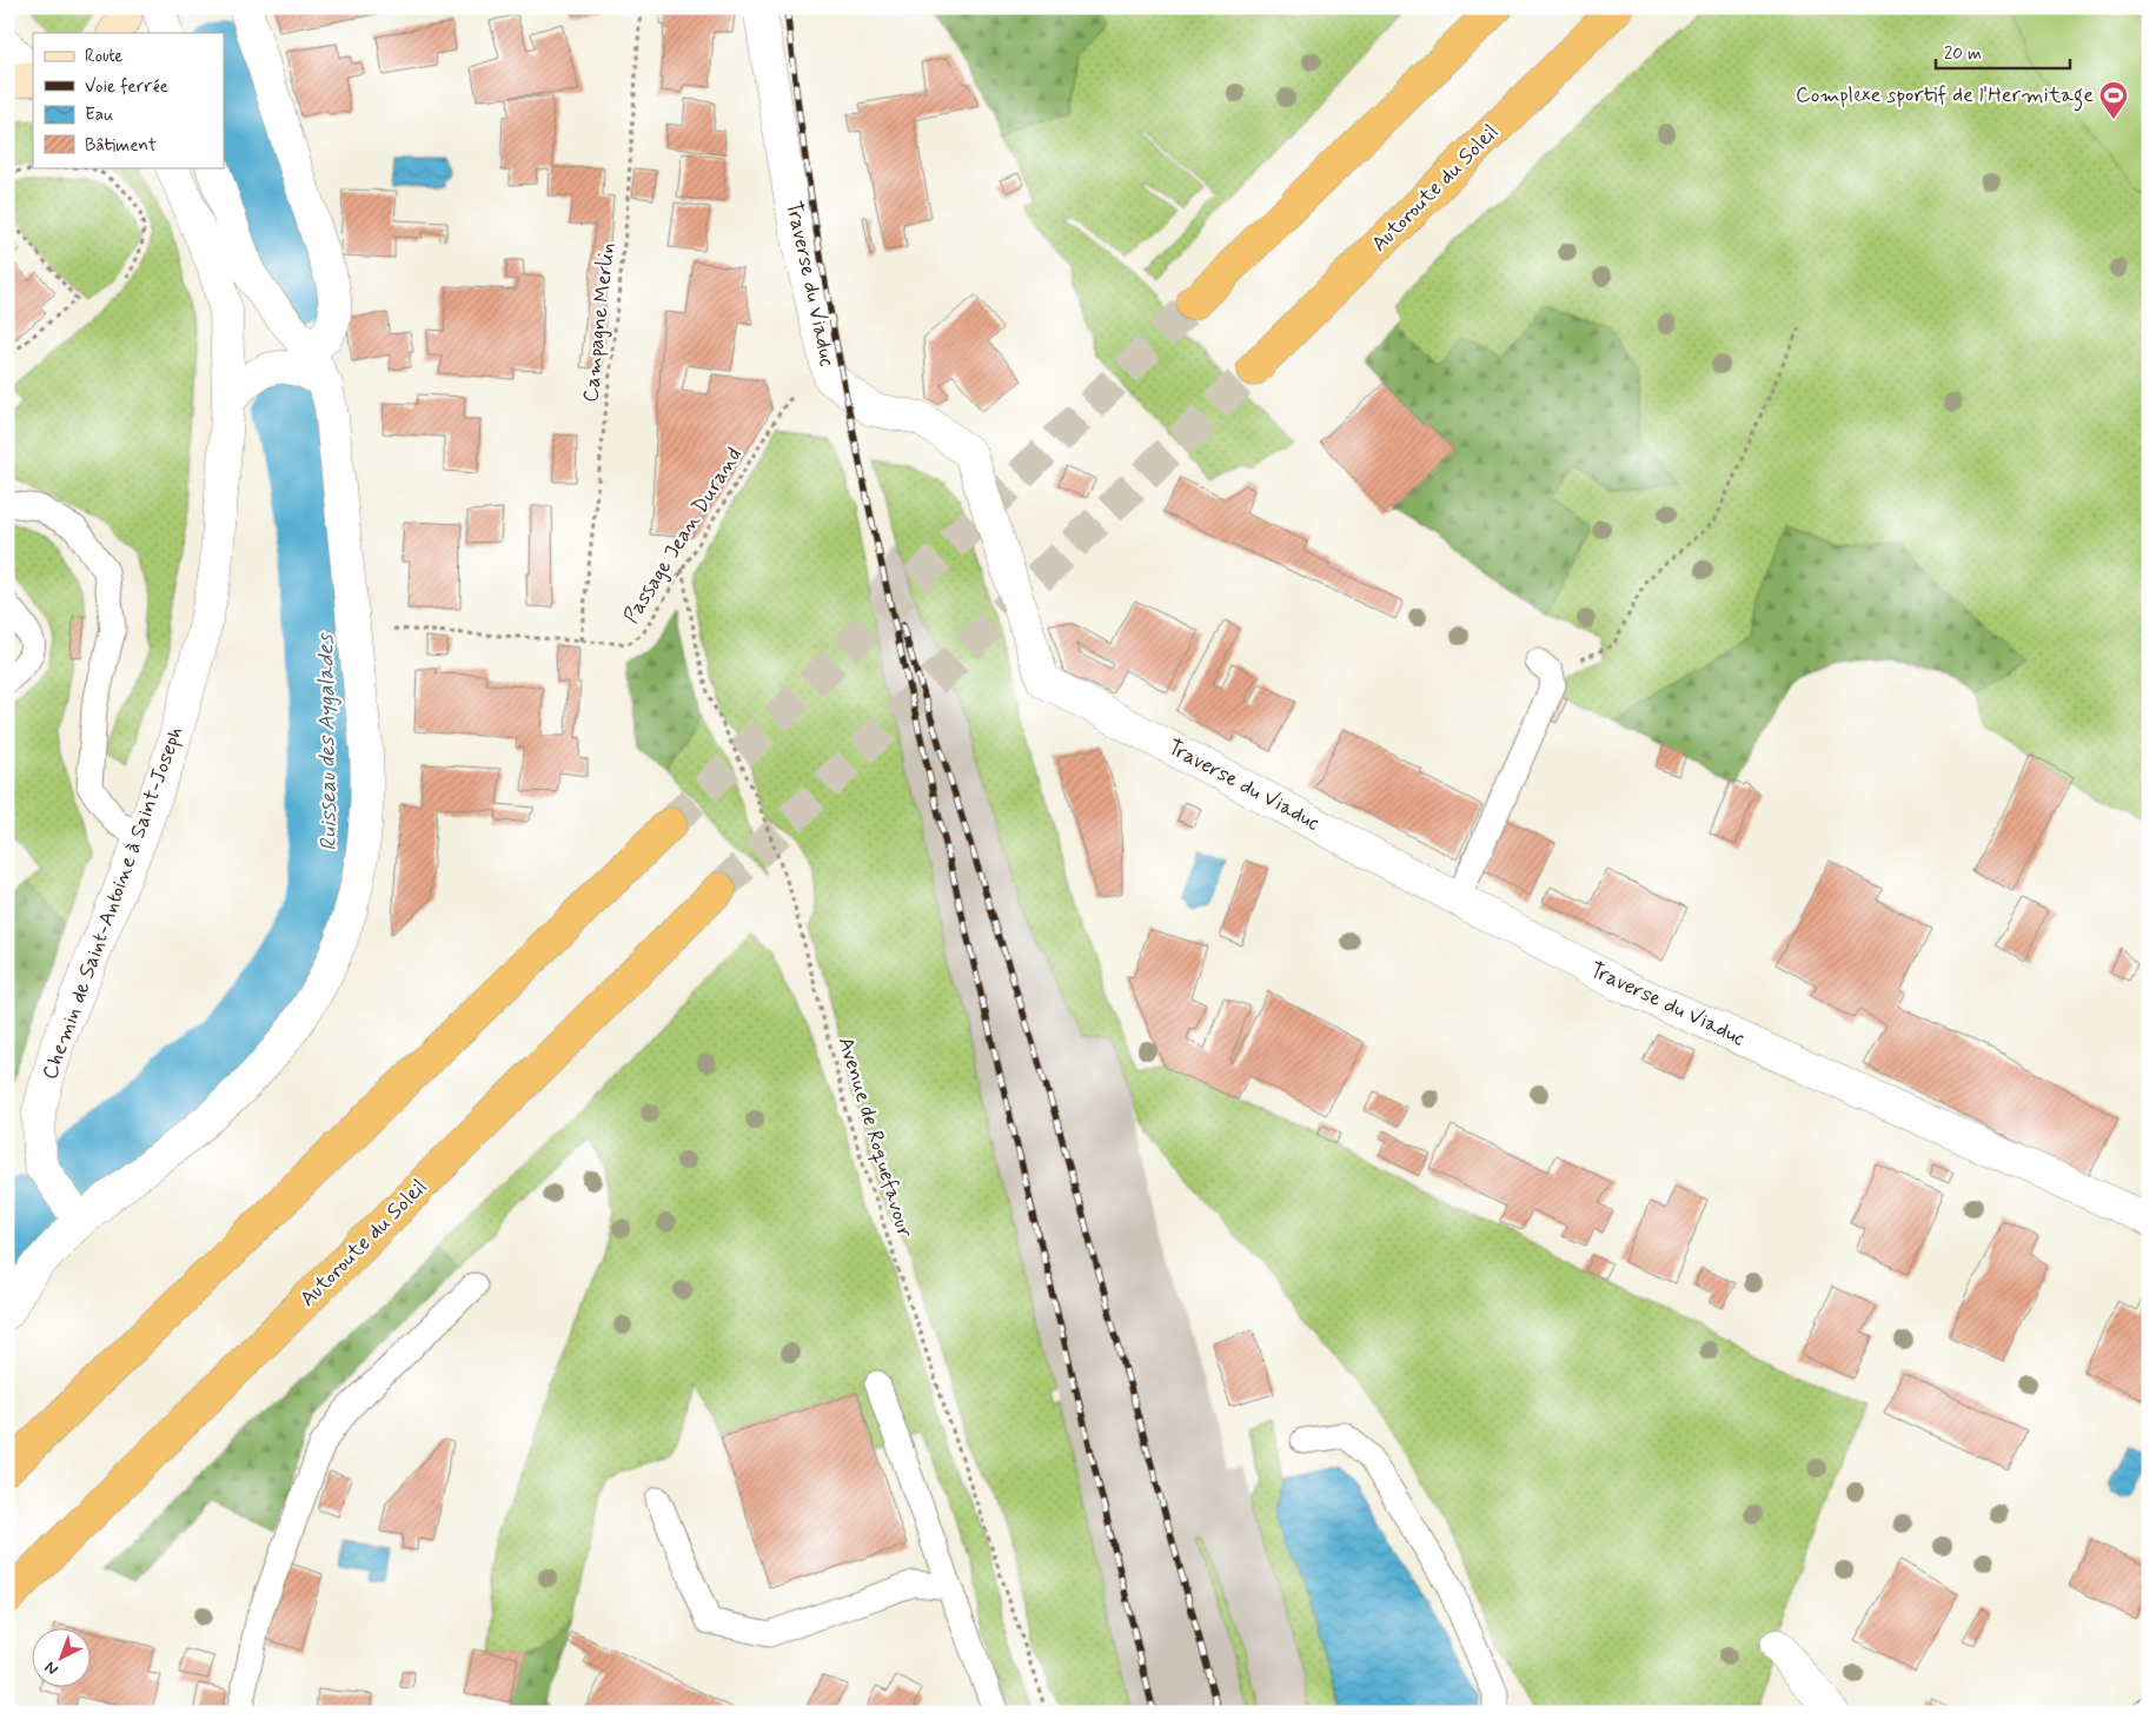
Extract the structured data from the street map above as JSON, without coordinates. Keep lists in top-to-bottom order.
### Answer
{
  "streets": {
    "highway": ["Autoroute du Soleil"],
    "street": ["Traverse du Viaduc", "Chemin de Saint-Antoine à Saint-Joseph"],
    "path": ["Campagne Merlin", "Passage Jean Durand", "Avenue de Roquefavour"]
  },
  "crossings": [
    ["Traverse du Viaduc", "Passage Jean Durand"],
    ["Campagne Merlin", "Passage Jean Durand"],
    ["Passage Jean Durand", "Avenue de Roquefavour"]
  ],
  "water": ["Ruisseau des Aygalades"],
  "places": {
    "sports": ["Complexe sportif de l'Hermitage"]
  },
  "legend": [
    "Route",
    "Voie ferrée",
    "Eau",
    "Bâtiment"
  ],
  "scale_bar": "20 m",
  "north": "bottom left"
}
